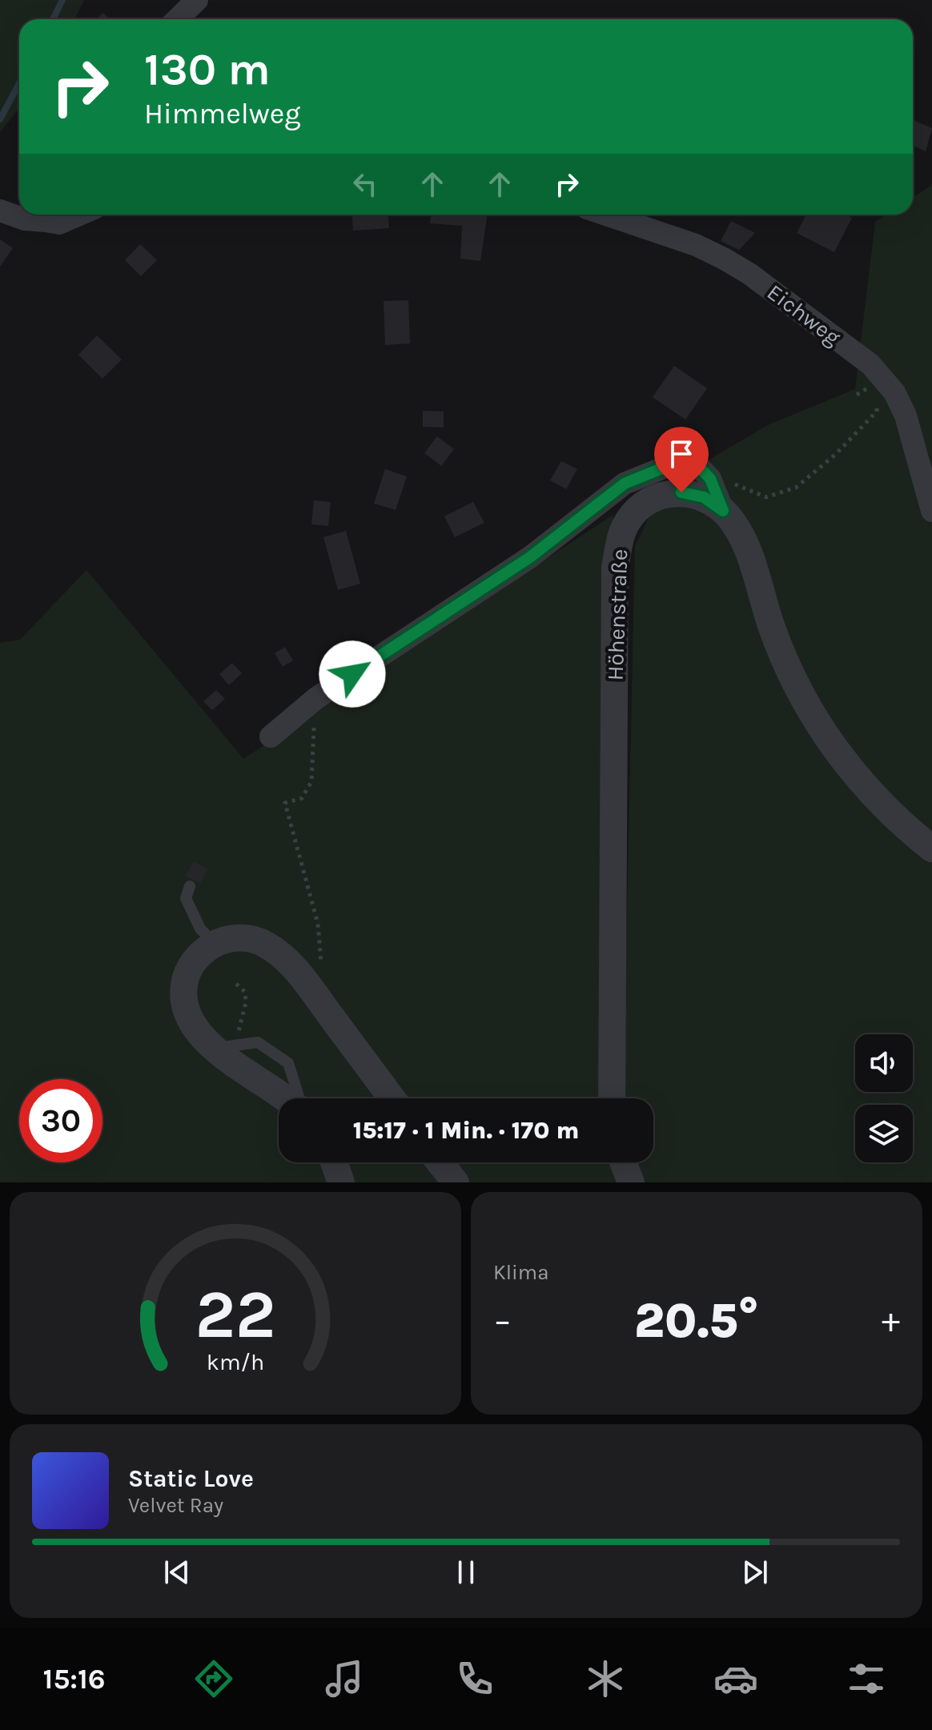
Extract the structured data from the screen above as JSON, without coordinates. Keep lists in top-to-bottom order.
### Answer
{
  "streets": {
    "street": ["Eichweg", "Höhenstraße"]
  },
  "page": {
    "turn": ["130 m", "Himmelweg"],
    "limit": "30",
    "trip": "15:17 · 1 Min. · 170 m",
    "tile": "Klima",
    "heat": ["−", "20.5°", "+"],
    "song": ["Static Love", "Velvet Ray"],
    "tabs": "15:16",
    "gauge": ["22", "km/h"]
  }
}
